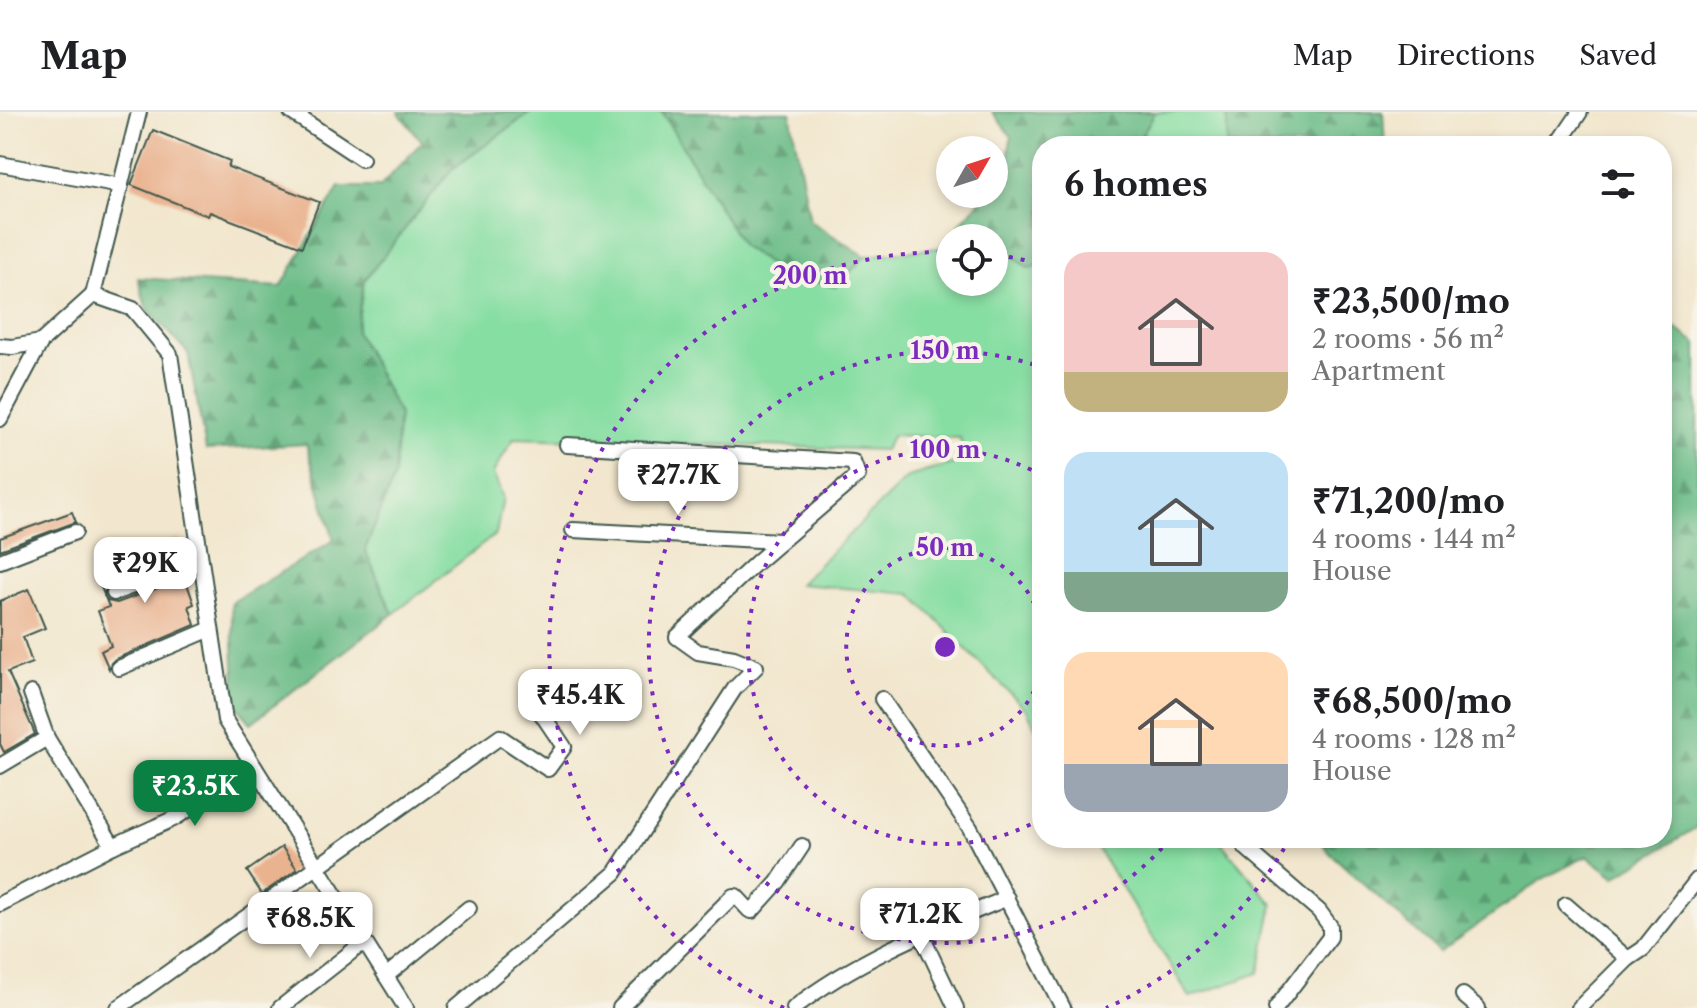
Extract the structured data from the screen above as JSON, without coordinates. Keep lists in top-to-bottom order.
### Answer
{
  "north": "top right",
  "page": {
    "header": "Map",
    "nav": ["Map", "Directions", "Saved"],
    "heading": "6 homes",
    "list": [
      {
        "name": "₹23,500/mo",
        "note": "2 rooms · 56 m² · Apartment"
      },
      {
        "name": "₹71,200/mo",
        "note": "4 rooms · 144 m² · House"
      },
      {
        "name": "₹68,500/mo",
        "note": "4 rooms · 128 m² · House"
      }
    ],
    "price": [
      "₹27.7K",
      "₹29K",
      "₹45.4K",
      "₹23.5K",
      "₹71.2K",
      "₹68.5K"
    ]
  },
  "rings": [
    "200 m",
    "150 m",
    "100 m",
    "50 m"
  ]
}
